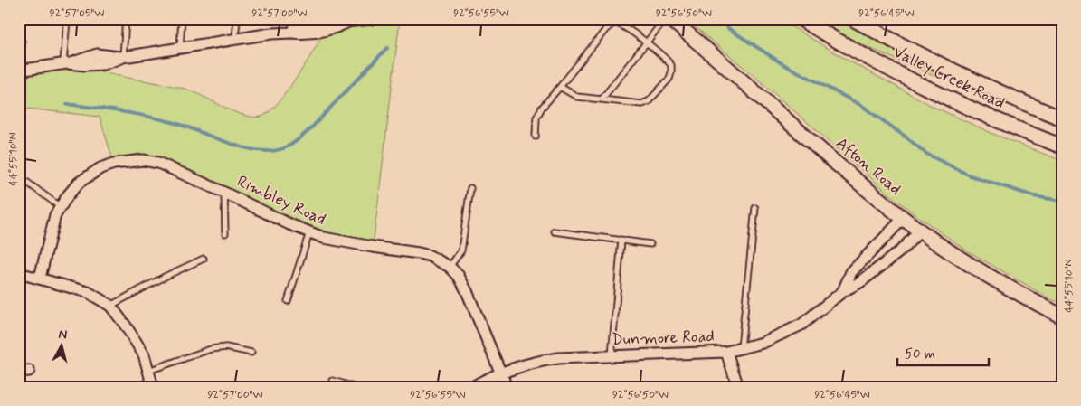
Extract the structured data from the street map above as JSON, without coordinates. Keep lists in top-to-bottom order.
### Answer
{
  "streets": {
    "main road": ["Valley Creek Road", "Afton Road"],
    "street": ["Rimbley Road", "Dunmore Road"]
  },
  "crossings": [
    ["Afton Road", "Dunmore Road"],
    ["Rimbley Road", "Dunmore Road"]
  ],
  "scale_bar": "50 m",
  "north": "top",
  "coordinates": [
    "92°57'05\"W",
    "92°57'00\"W",
    "92°56'55\"W",
    "92°56'50\"W",
    "92°56'45\"W",
    "44°55'10\"N"
  ]
}
